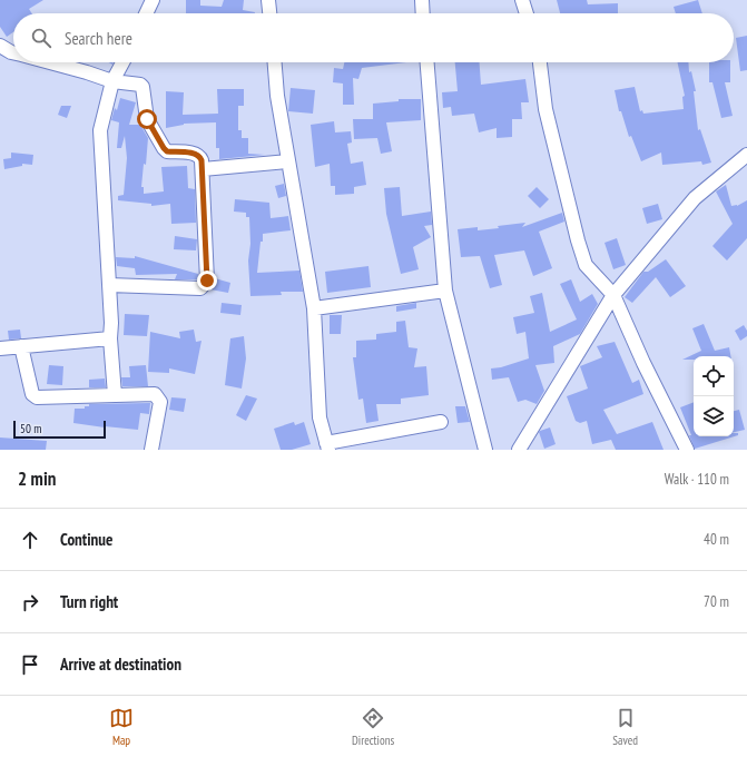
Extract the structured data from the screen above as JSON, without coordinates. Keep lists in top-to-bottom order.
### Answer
{
  "scale_bar": "50 m",
  "page": {
    "search": "Search here",
    "scale": "50 m",
    "heading": ["2 min", "Walk · 110 m"],
    "list": [
      ["Continue", "40 m"],
      ["Turn right", "70 m"],
      "Arrive at destination"
    ],
    "nav": ["Map", "Directions", "Saved"]
  }
}
